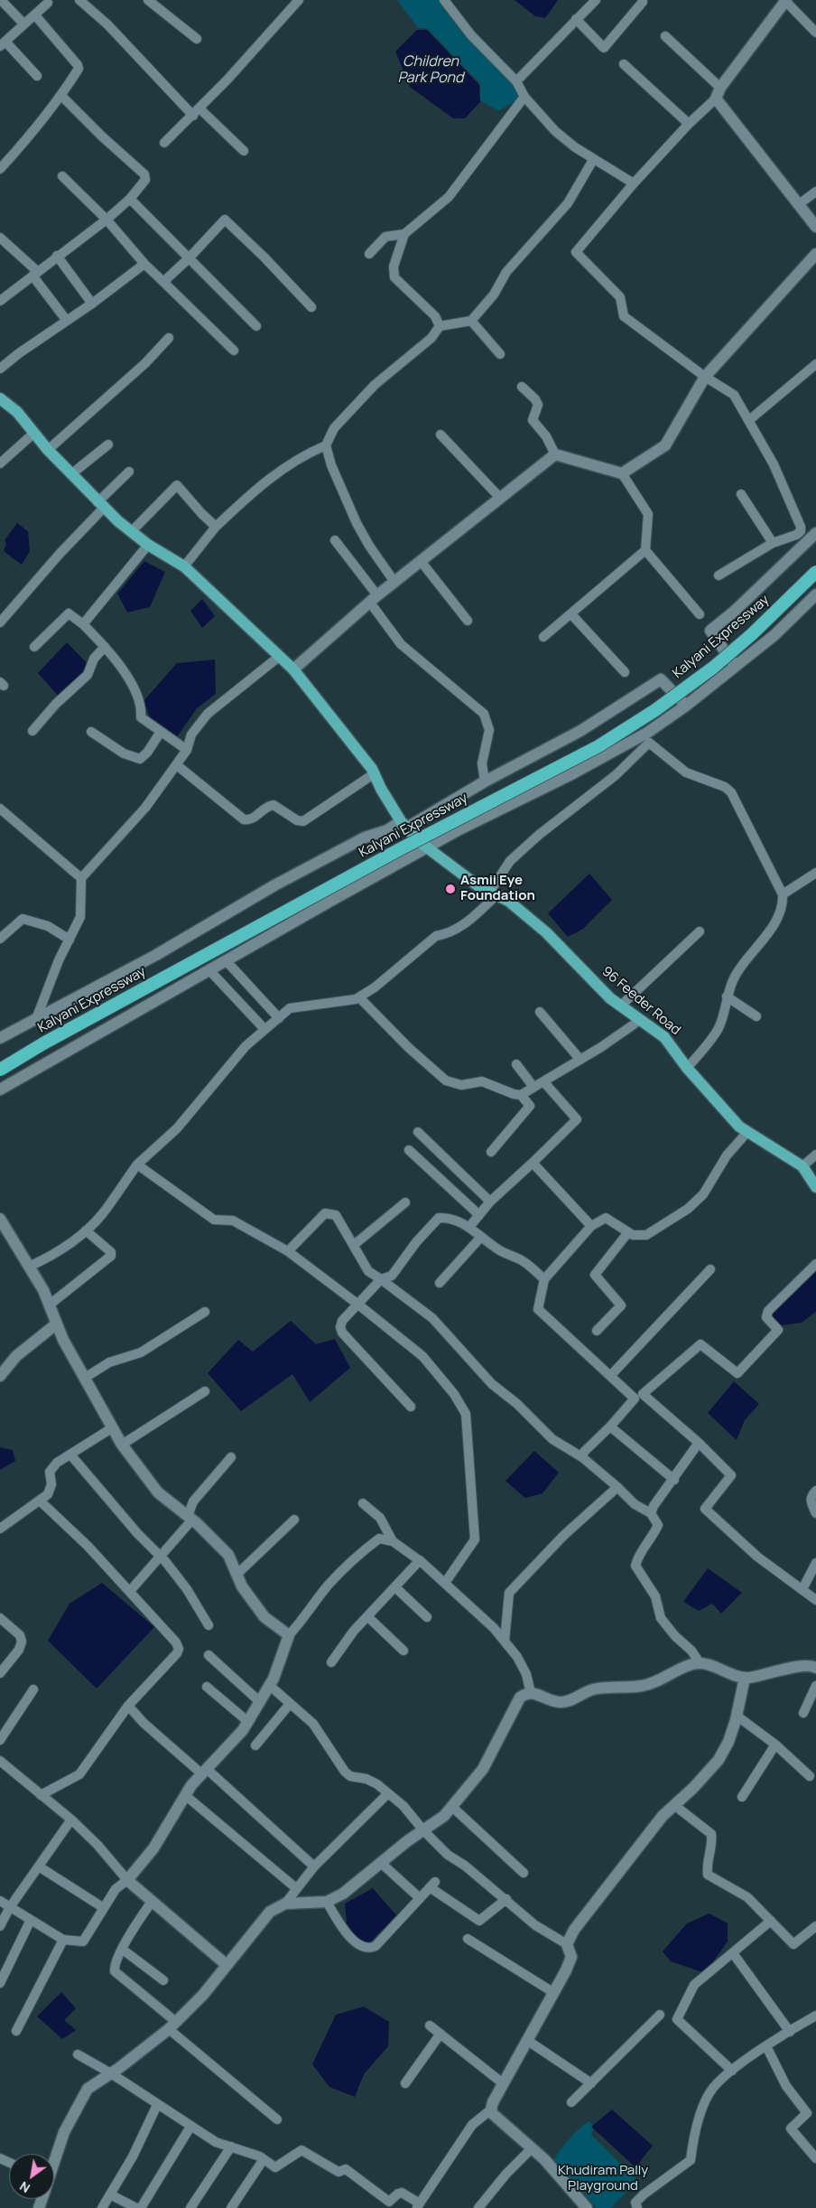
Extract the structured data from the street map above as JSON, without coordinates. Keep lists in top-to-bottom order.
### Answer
{
  "streets": {
    "highway": ["Kalyani Expressway"],
    "main road": ["96 Feeder Road"]
  },
  "water": ["Children Park Pond"],
  "parks": ["Khudiram Pally Playground"],
  "places": ["Asmii Eye Foundation"],
  "north": "bottom left"
}
